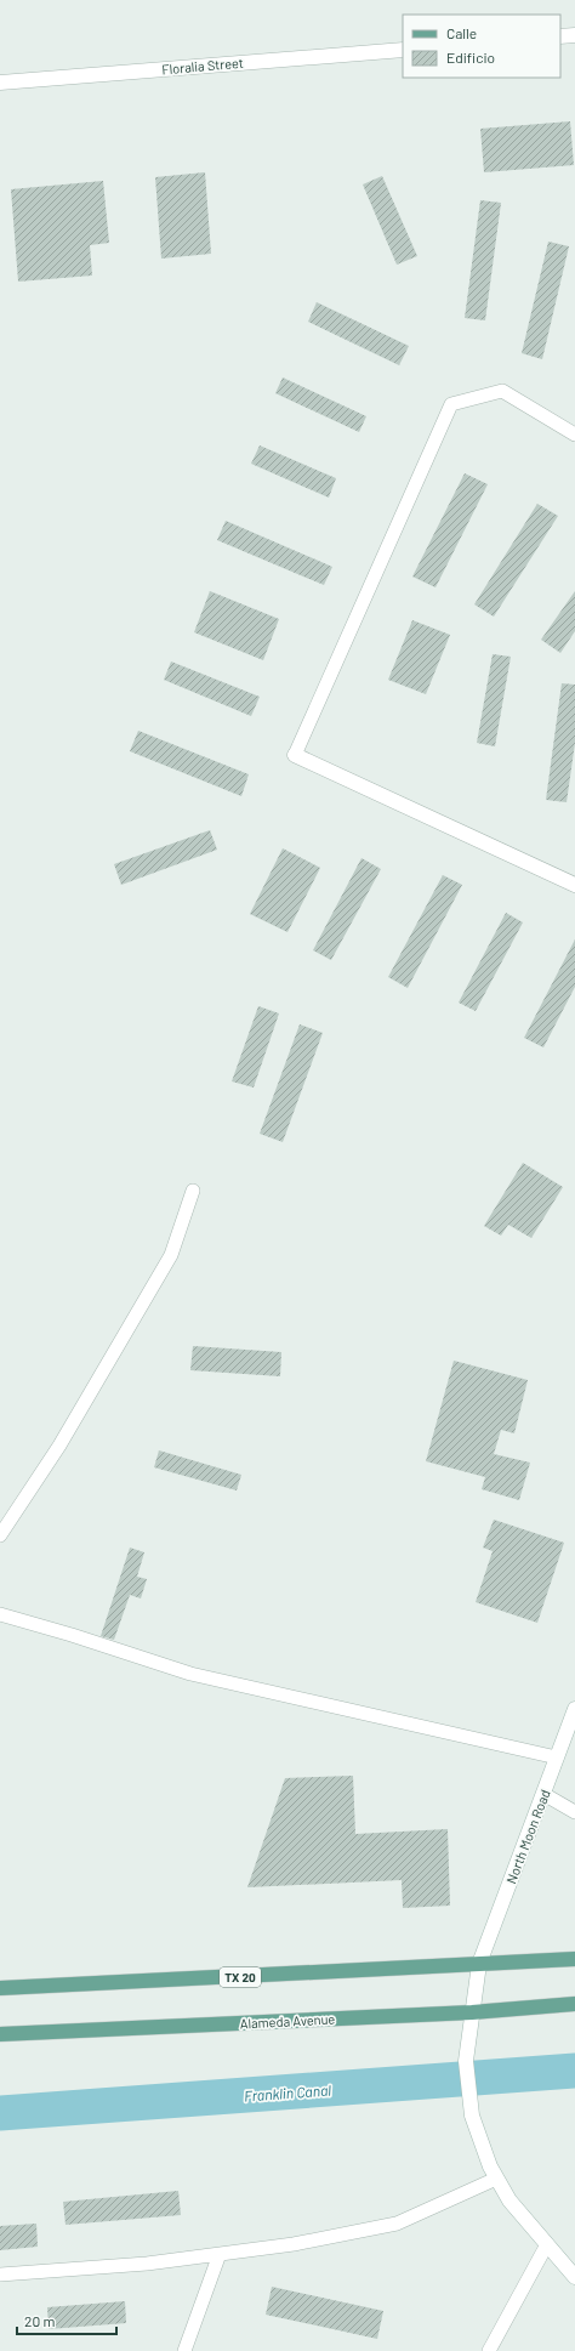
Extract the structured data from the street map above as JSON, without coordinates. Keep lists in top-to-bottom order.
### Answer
{
  "streets": {
    "main road": ["TX 20", "Alameda Avenue"],
    "street": ["Floralia Street", "North Moon Road"]
  },
  "crossings": [
    ["North Moon Road", "TX 20"],
    ["North Moon Road", "Alameda Avenue"]
  ],
  "water": ["Franklin Canal"],
  "legend": ["Calle", "Edificio"],
  "scale_bar": "20 m"
}
